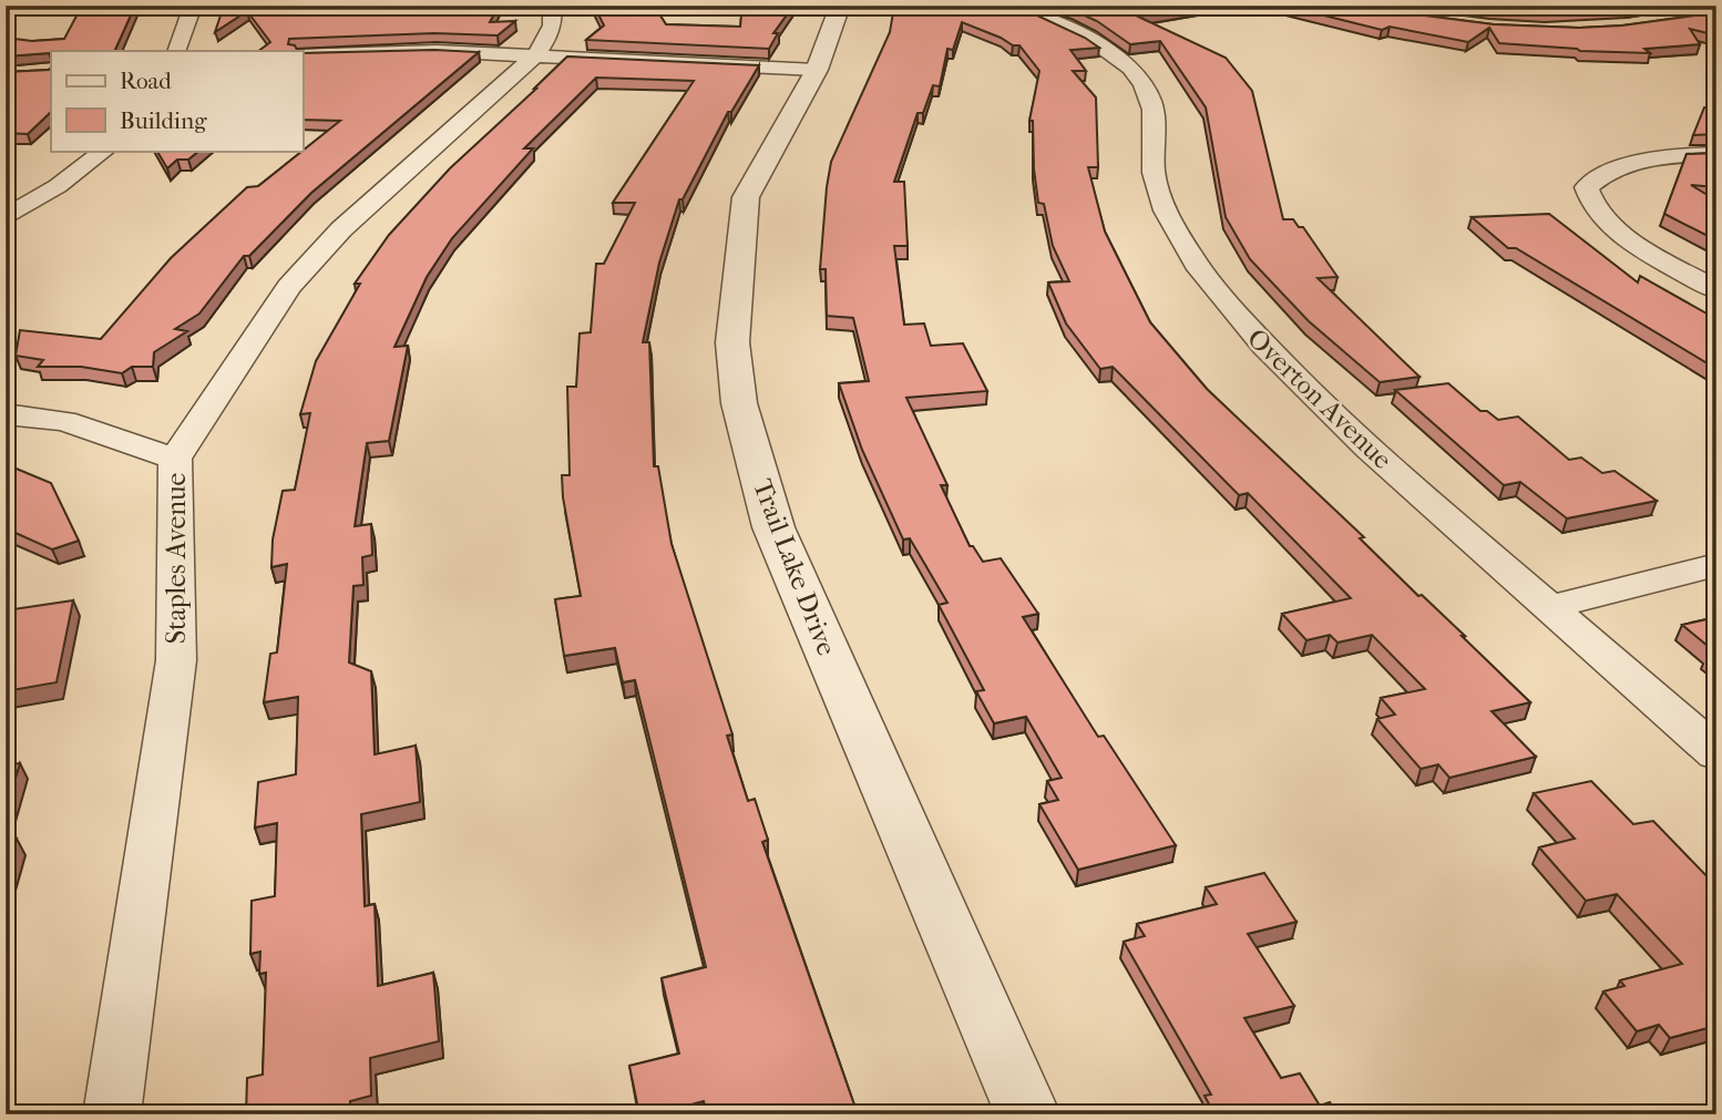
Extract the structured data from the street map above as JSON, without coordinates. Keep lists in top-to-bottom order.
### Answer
{
  "streets": {
    "street": ["Overton Avenue", "Staples Avenue", "Trail Lake Drive"]
  },
  "legend": ["Road", "Building"]
}
